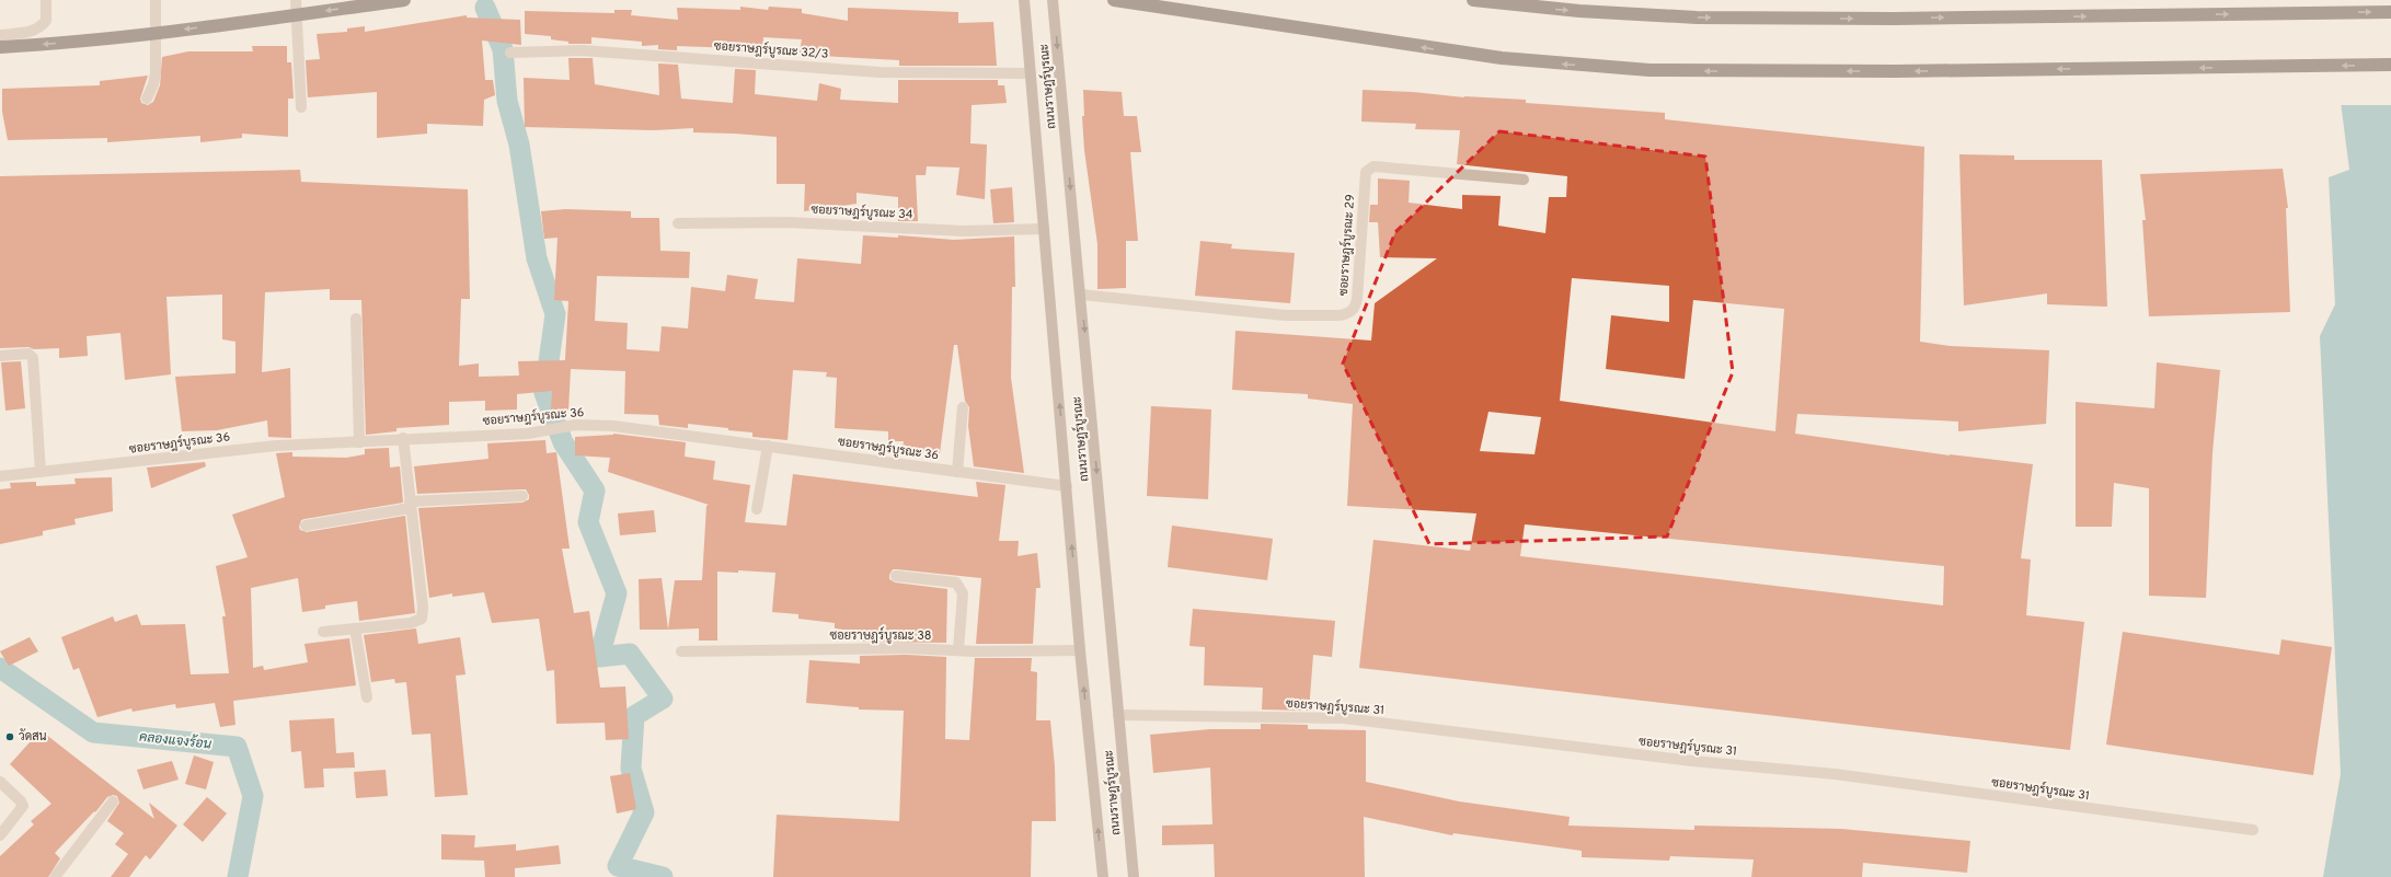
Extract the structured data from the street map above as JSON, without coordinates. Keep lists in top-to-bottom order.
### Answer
{
  "streets": {
    "main road": ["ถนนราษฎร์บูรณะ"],
    "street": [
      "ซอยราษฎร์บูรณะ 32/3",
      "ซอยราษฎร์บูรณะ 34",
      "ซอยราษฎร์บูรณะ 29",
      "ซอยราษฎร์บูรณะ 36",
      "ซอยราษฎร์บูรณะ 38",
      "ซอยราษฎร์บูรณะ 31"
    ]
  },
  "crossings": [
    ["ซอยราษฎร์บูรณะ 32/3", "ถนนราษฎร์บูรณะ"],
    ["ถนนราษฎร์บูรณะ", "ซอยราษฎร์บูรณะ 34"],
    ["ถนนราษฎร์บูรณะ", "ซอยราษฎร์บูรณะ 29"],
    ["ถนนราษฎร์บูรณะ", "ซอยราษฎร์บูรณะ 36"],
    ["ถนนราษฎร์บูรณะ", "ซอยราษฎร์บูรณะ 38"],
    ["ถนนราษฎร์บูรณะ", "ซอยราษฎร์บูรณะ 31"]
  ],
  "water": ["คลองแจงร้อน"],
  "places": ["วัดสน"]
}
